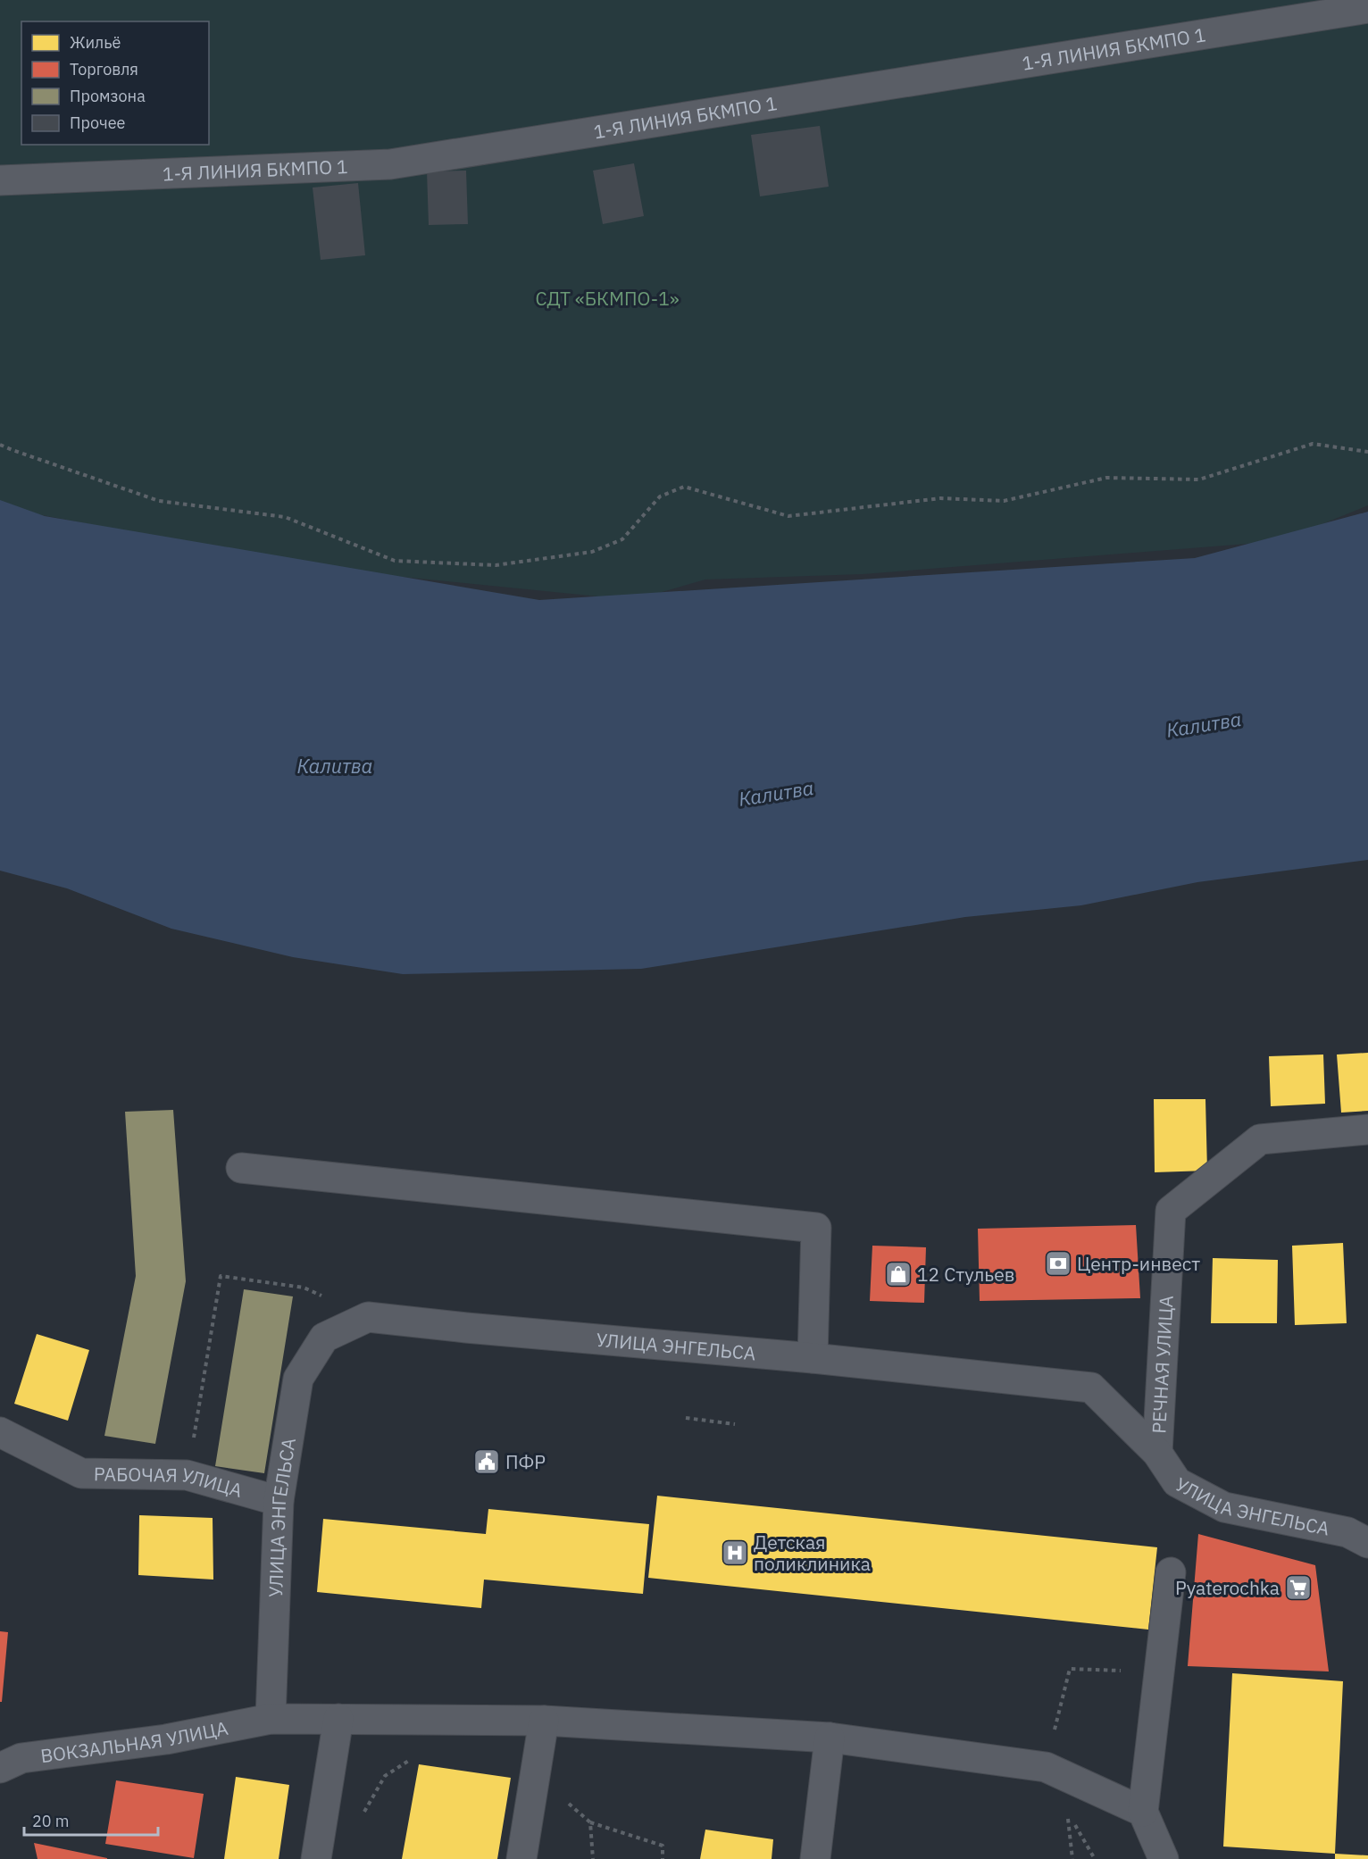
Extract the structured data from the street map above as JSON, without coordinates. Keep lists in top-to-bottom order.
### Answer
{
  "streets": {
    "street": [
      "1-Я ЛИНИЯ БКМПО 1",
      "УЛИЦА ЭНГЕЛЬСА",
      "РЕЧНАЯ УЛИЦА",
      "РАБОЧАЯ УЛИЦА",
      "ВОКЗАЛЬНАЯ УЛИЦА"
    ]
  },
  "crossings": [
    ["УЛИЦА ЭНГЕЛЬСА", "РЕЧНАЯ УЛИЦА"],
    ["УЛИЦА ЭНГЕЛЬСА", "РАБОЧАЯ УЛИЦА"],
    ["УЛИЦА ЭНГЕЛЬСА", "ВОКЗАЛЬНАЯ УЛИЦА"]
  ],
  "water": ["Калитва"],
  "parks": ["СДТ «БКМПО-1»"],
  "places": {
    "bank": ["Центр-инвест"],
    "shop": ["12 Стульев"],
    "public building": ["ПФР"],
    "hospital": ["Детская поликлиника"],
    "supermarket": ["Pyaterochka"]
  },
  "legend": [
    "Жильё",
    "Торговля",
    "Промзона",
    "Прочее"
  ],
  "scale_bar": "20 m"
}
